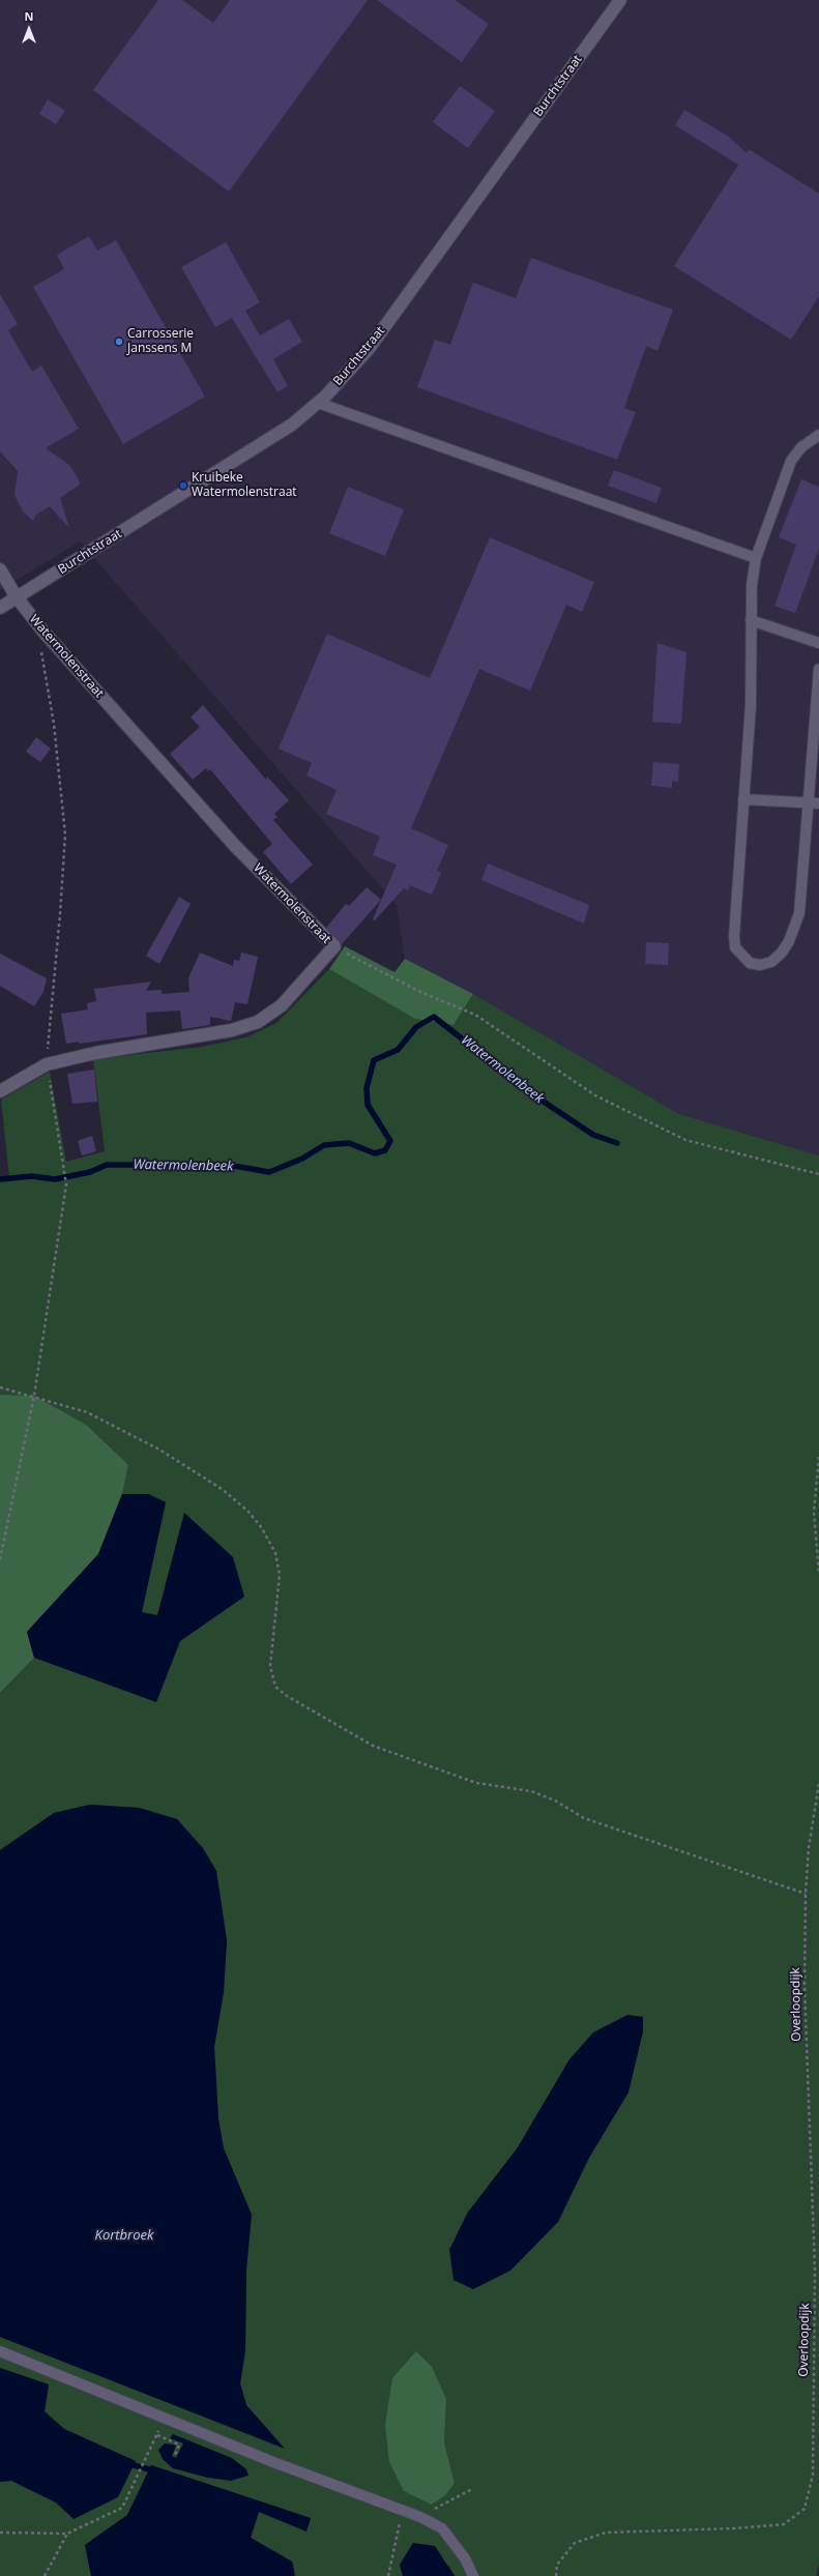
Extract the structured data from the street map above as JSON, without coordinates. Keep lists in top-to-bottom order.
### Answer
{
  "streets": {
    "street": ["Burchtstraat", "Watermolenstraat"],
    "path": ["Overloopdijk"]
  },
  "crossings": [
    ["Burchtstraat", "Watermolenstraat"]
  ],
  "water": ["Watermolenbeek", "Kortbroek"],
  "places": ["Carrosserie Janssens M", "Kruibeke Watermolenstraat"],
  "north": "top"
}
